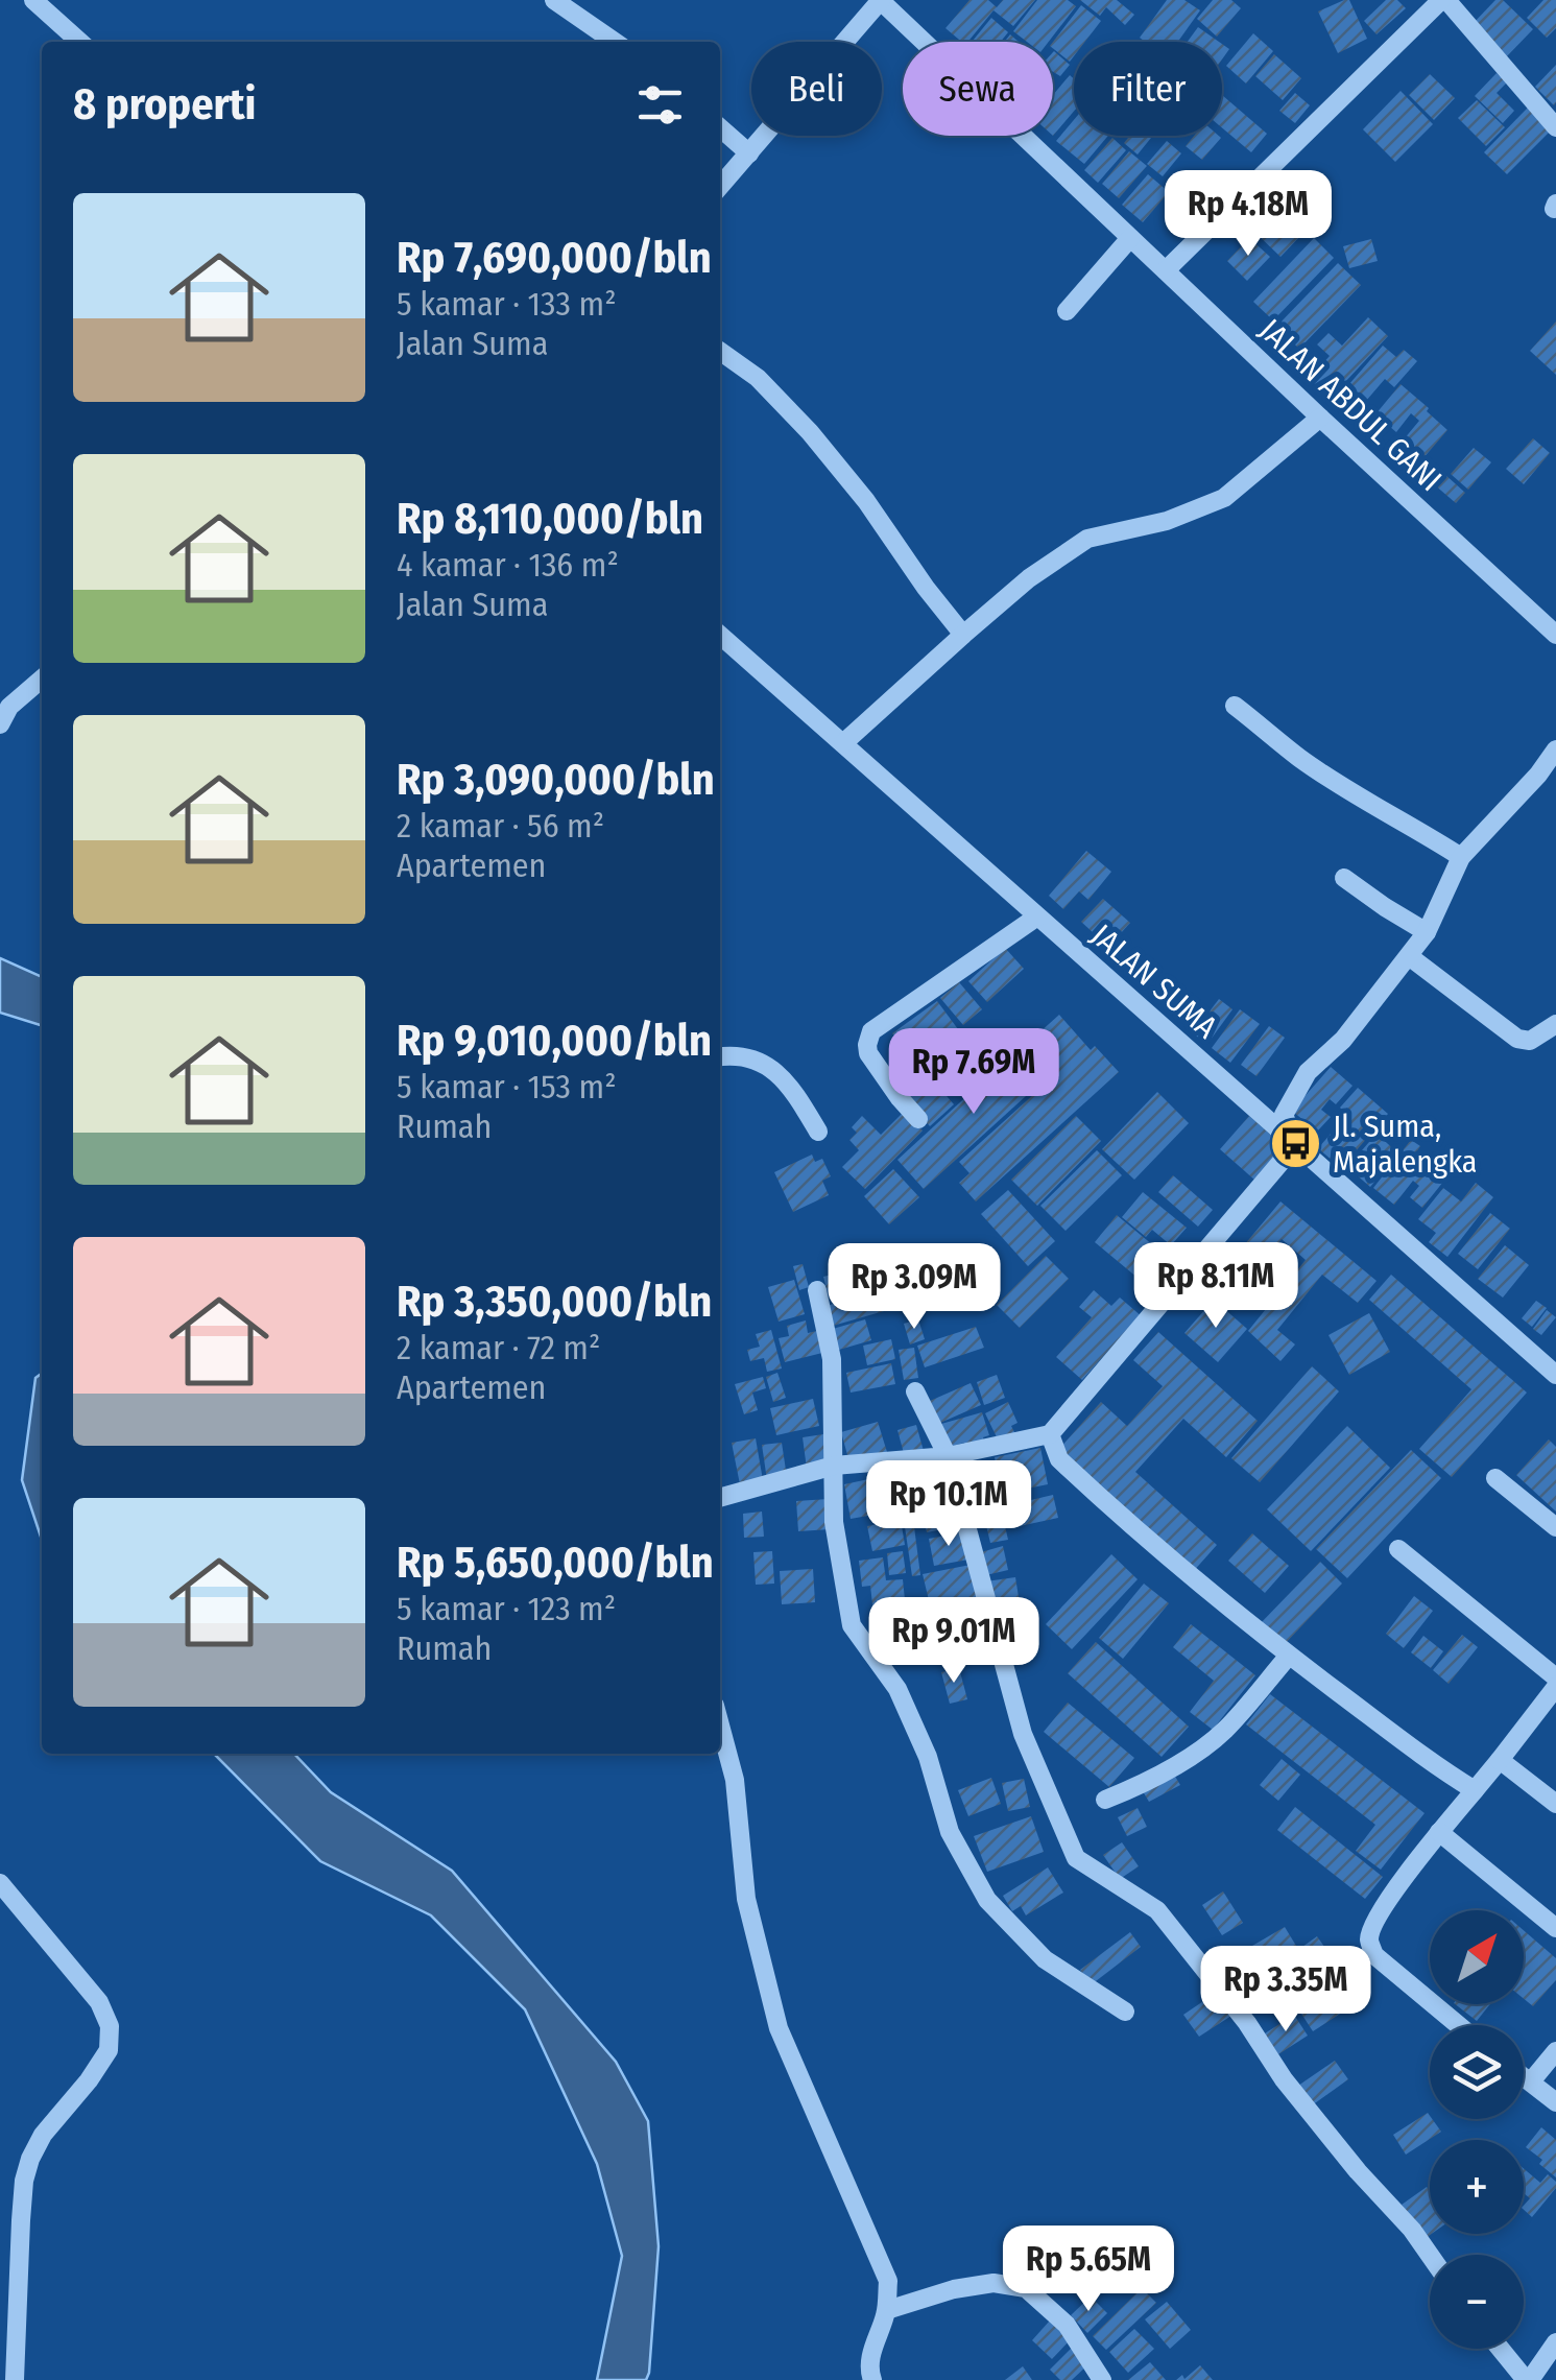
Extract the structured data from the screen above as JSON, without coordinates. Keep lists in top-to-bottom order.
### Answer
{
  "streets": {
    "street": ["JALAN ABDUL GANI", "JALAN SUMA"]
  },
  "places": {
    "bus stop": ["Jl. Suma, Majalengka"]
  },
  "north": "top right",
  "page": {
    "chip": ["Beli", "Sewa", "Filter"],
    "heading": "8 properti",
    "list": [
      {
        "name": "Rp 7,690,000/bln",
        "note": "5 kamar · 133 m² · Jalan Suma"
      },
      {
        "name": "Rp 8,110,000/bln",
        "note": "4 kamar · 136 m² · Jalan Suma"
      },
      {
        "name": "Rp 3,090,000/bln",
        "note": "2 kamar · 56 m² · Apartemen"
      },
      {
        "name": "Rp 9,010,000/bln",
        "note": "5 kamar · 153 m² · Rumah"
      },
      {
        "name": "Rp 3,350,000/bln",
        "note": "2 kamar · 72 m² · Apartemen"
      },
      {
        "name": "Rp 5,650,000/bln",
        "note": "5 kamar · 123 m² · Rumah"
      }
    ],
    "price": [
      "Rp 4.18M",
      "Rp 7.69M",
      "Rp 8.11M",
      "Rp 3.09M",
      "Rp 10.1M",
      "Rp 9.01M",
      "Rp 3.35M",
      "Rp 5.65M"
    ],
    "map_buttons": ["+", "−"]
  }
}
